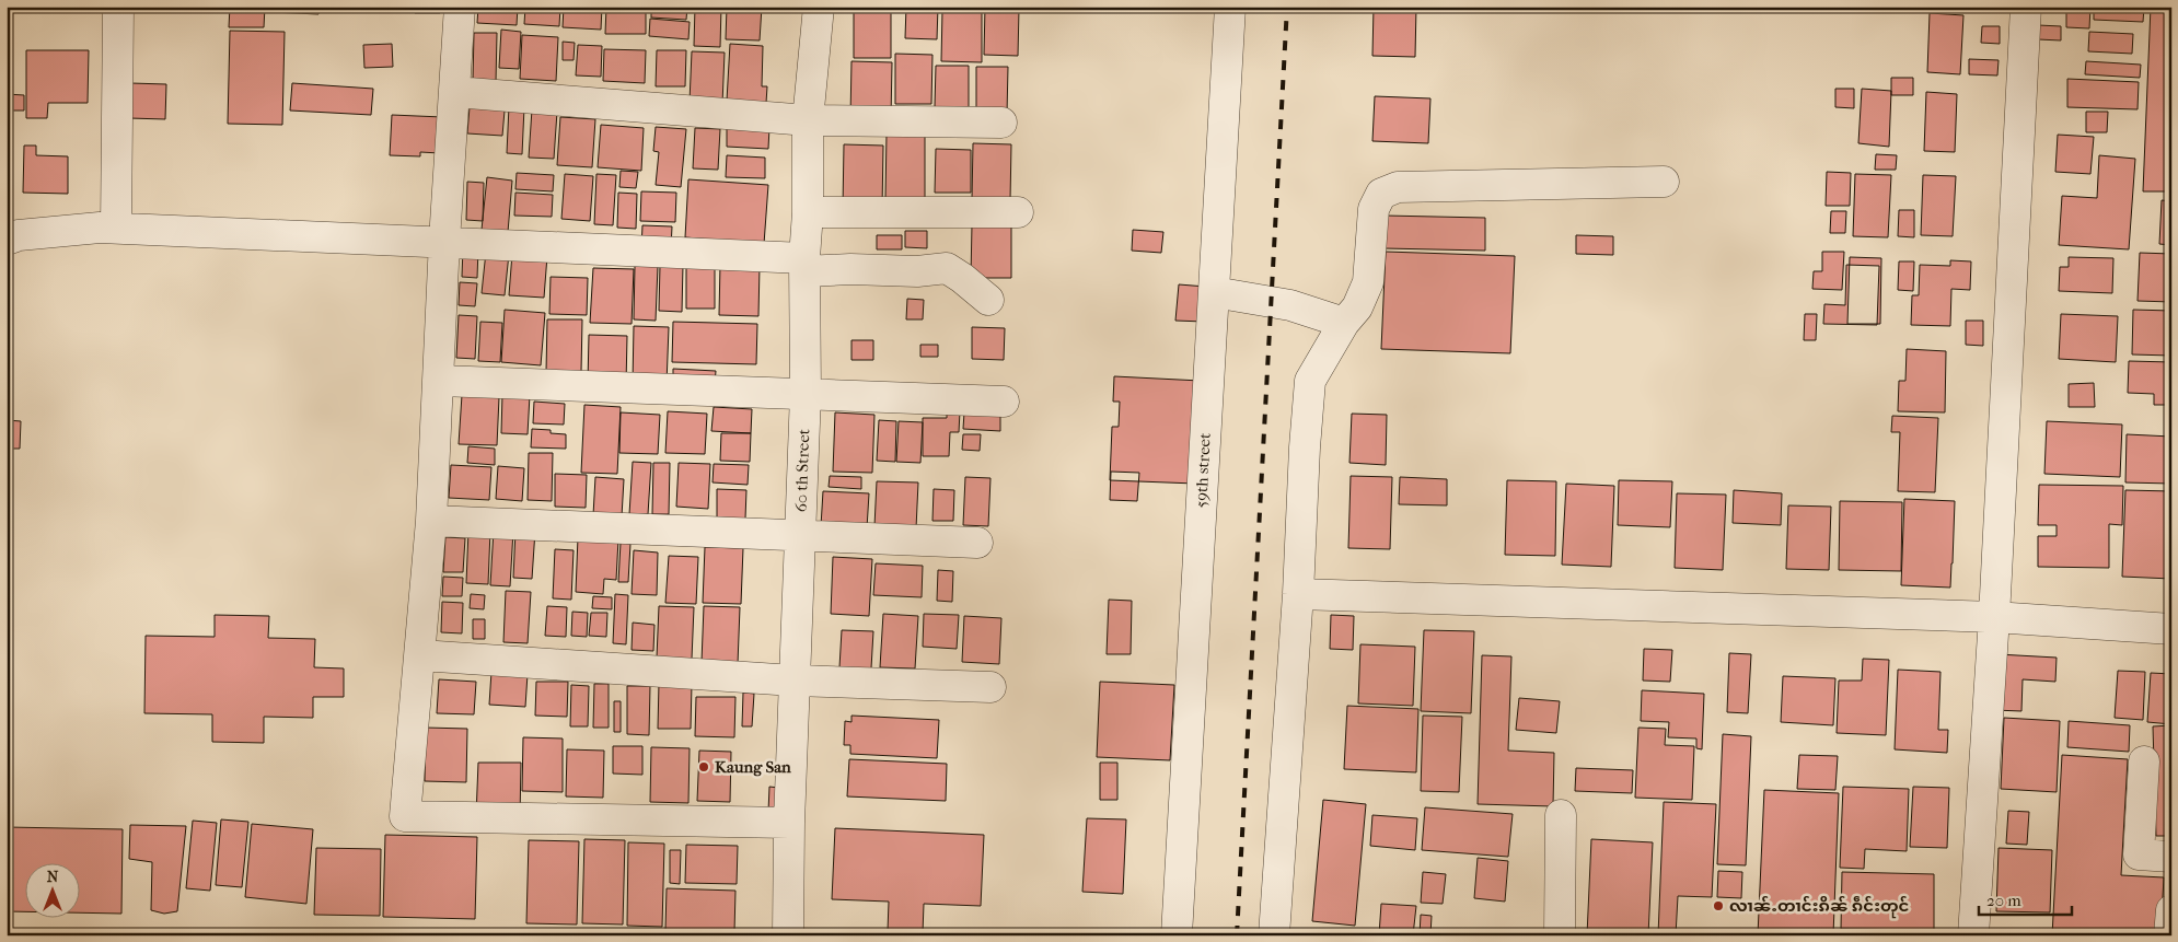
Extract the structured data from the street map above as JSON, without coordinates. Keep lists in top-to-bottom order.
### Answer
{
  "streets": {
    "street": ["60 th Street", "59th street"]
  },
  "places": ["Kaung San", "လၢၼ်ႉတၢင်းၵိၼ် ၵဵင်းတုင်"],
  "scale_bar": "20 m",
  "north": "top"
}
